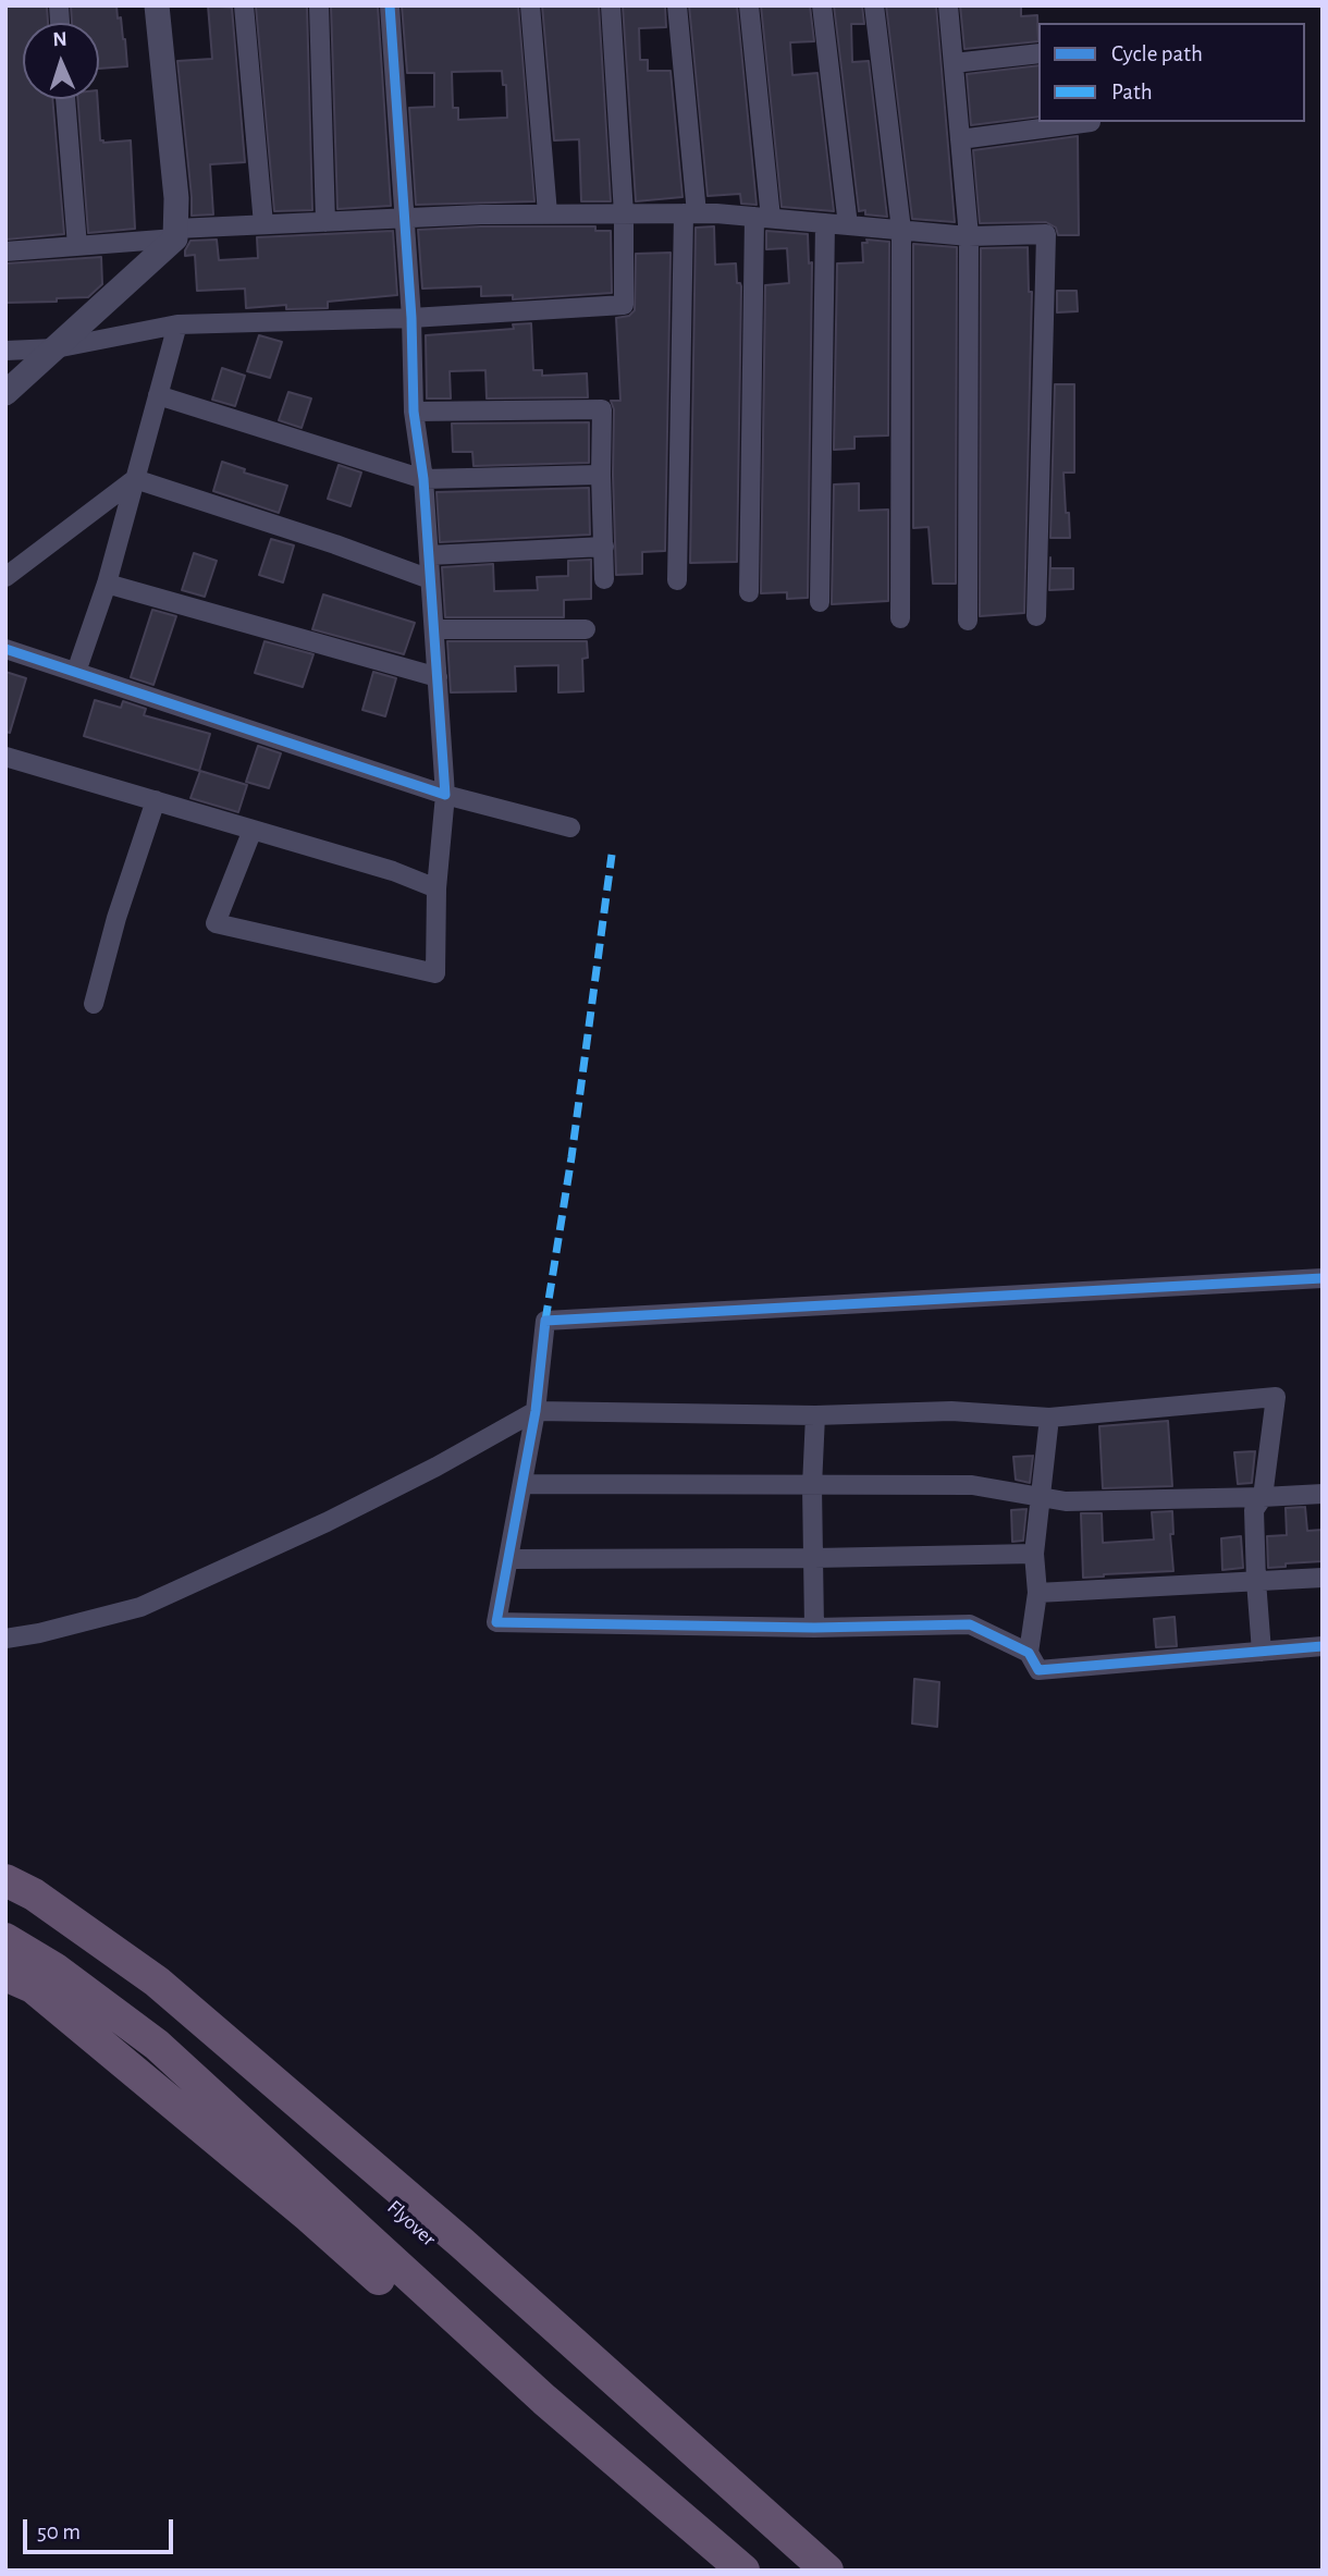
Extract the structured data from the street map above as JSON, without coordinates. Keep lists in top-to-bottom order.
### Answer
{
  "streets": {
    "highway": ["Flyover"]
  },
  "legend": ["Cycle path", "Path"],
  "scale_bar": "50 m",
  "north": "top"
}
